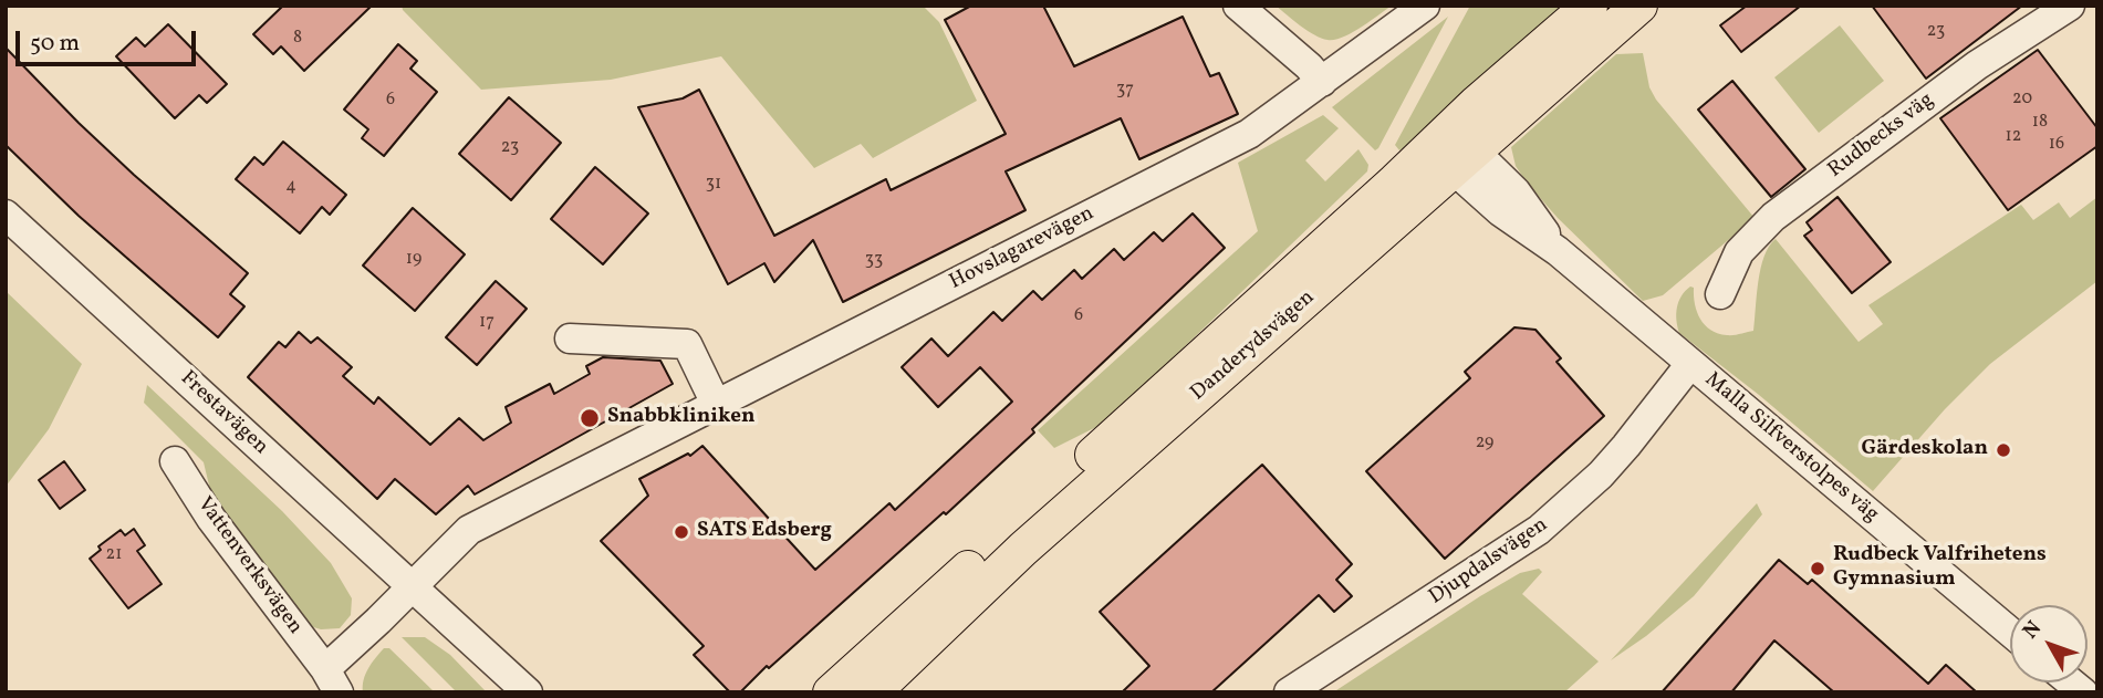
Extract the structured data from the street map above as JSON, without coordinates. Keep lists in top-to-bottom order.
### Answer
{
  "streets": {
    "main road": ["Danderydsvägen"],
    "street": [
      "Rudbecks väg",
      "Hovslagarevägen",
      "Frestavägen",
      "Malla Silfverstolpes väg",
      "Djupdalsvägen",
      "Vattenverksvägen"
    ]
  },
  "crossings": [
    ["Hovslagarevägen", "Frestavägen"],
    ["Hovslagarevägen", "Vattenverksvägen"],
    ["Danderydsvägen", "Malla Silfverstolpes väg"],
    ["Frestavägen", "Vattenverksvägen"],
    ["Malla Silfverstolpes väg", "Djupdalsvägen"]
  ],
  "places": [
    "Snabbkliniken",
    "Gärdeskolan",
    "SATS Edsberg",
    "Rudbeck Valfrihetens Gymnasium"
  ],
  "house_numbers": [
    "23",
    "8",
    "37",
    "20",
    "6",
    "18",
    "12",
    "16",
    "23",
    "31",
    "4",
    "19",
    "33",
    "6",
    "17",
    "29",
    "21"
  ],
  "scale_bar": "50 m",
  "north": "top left"
}
